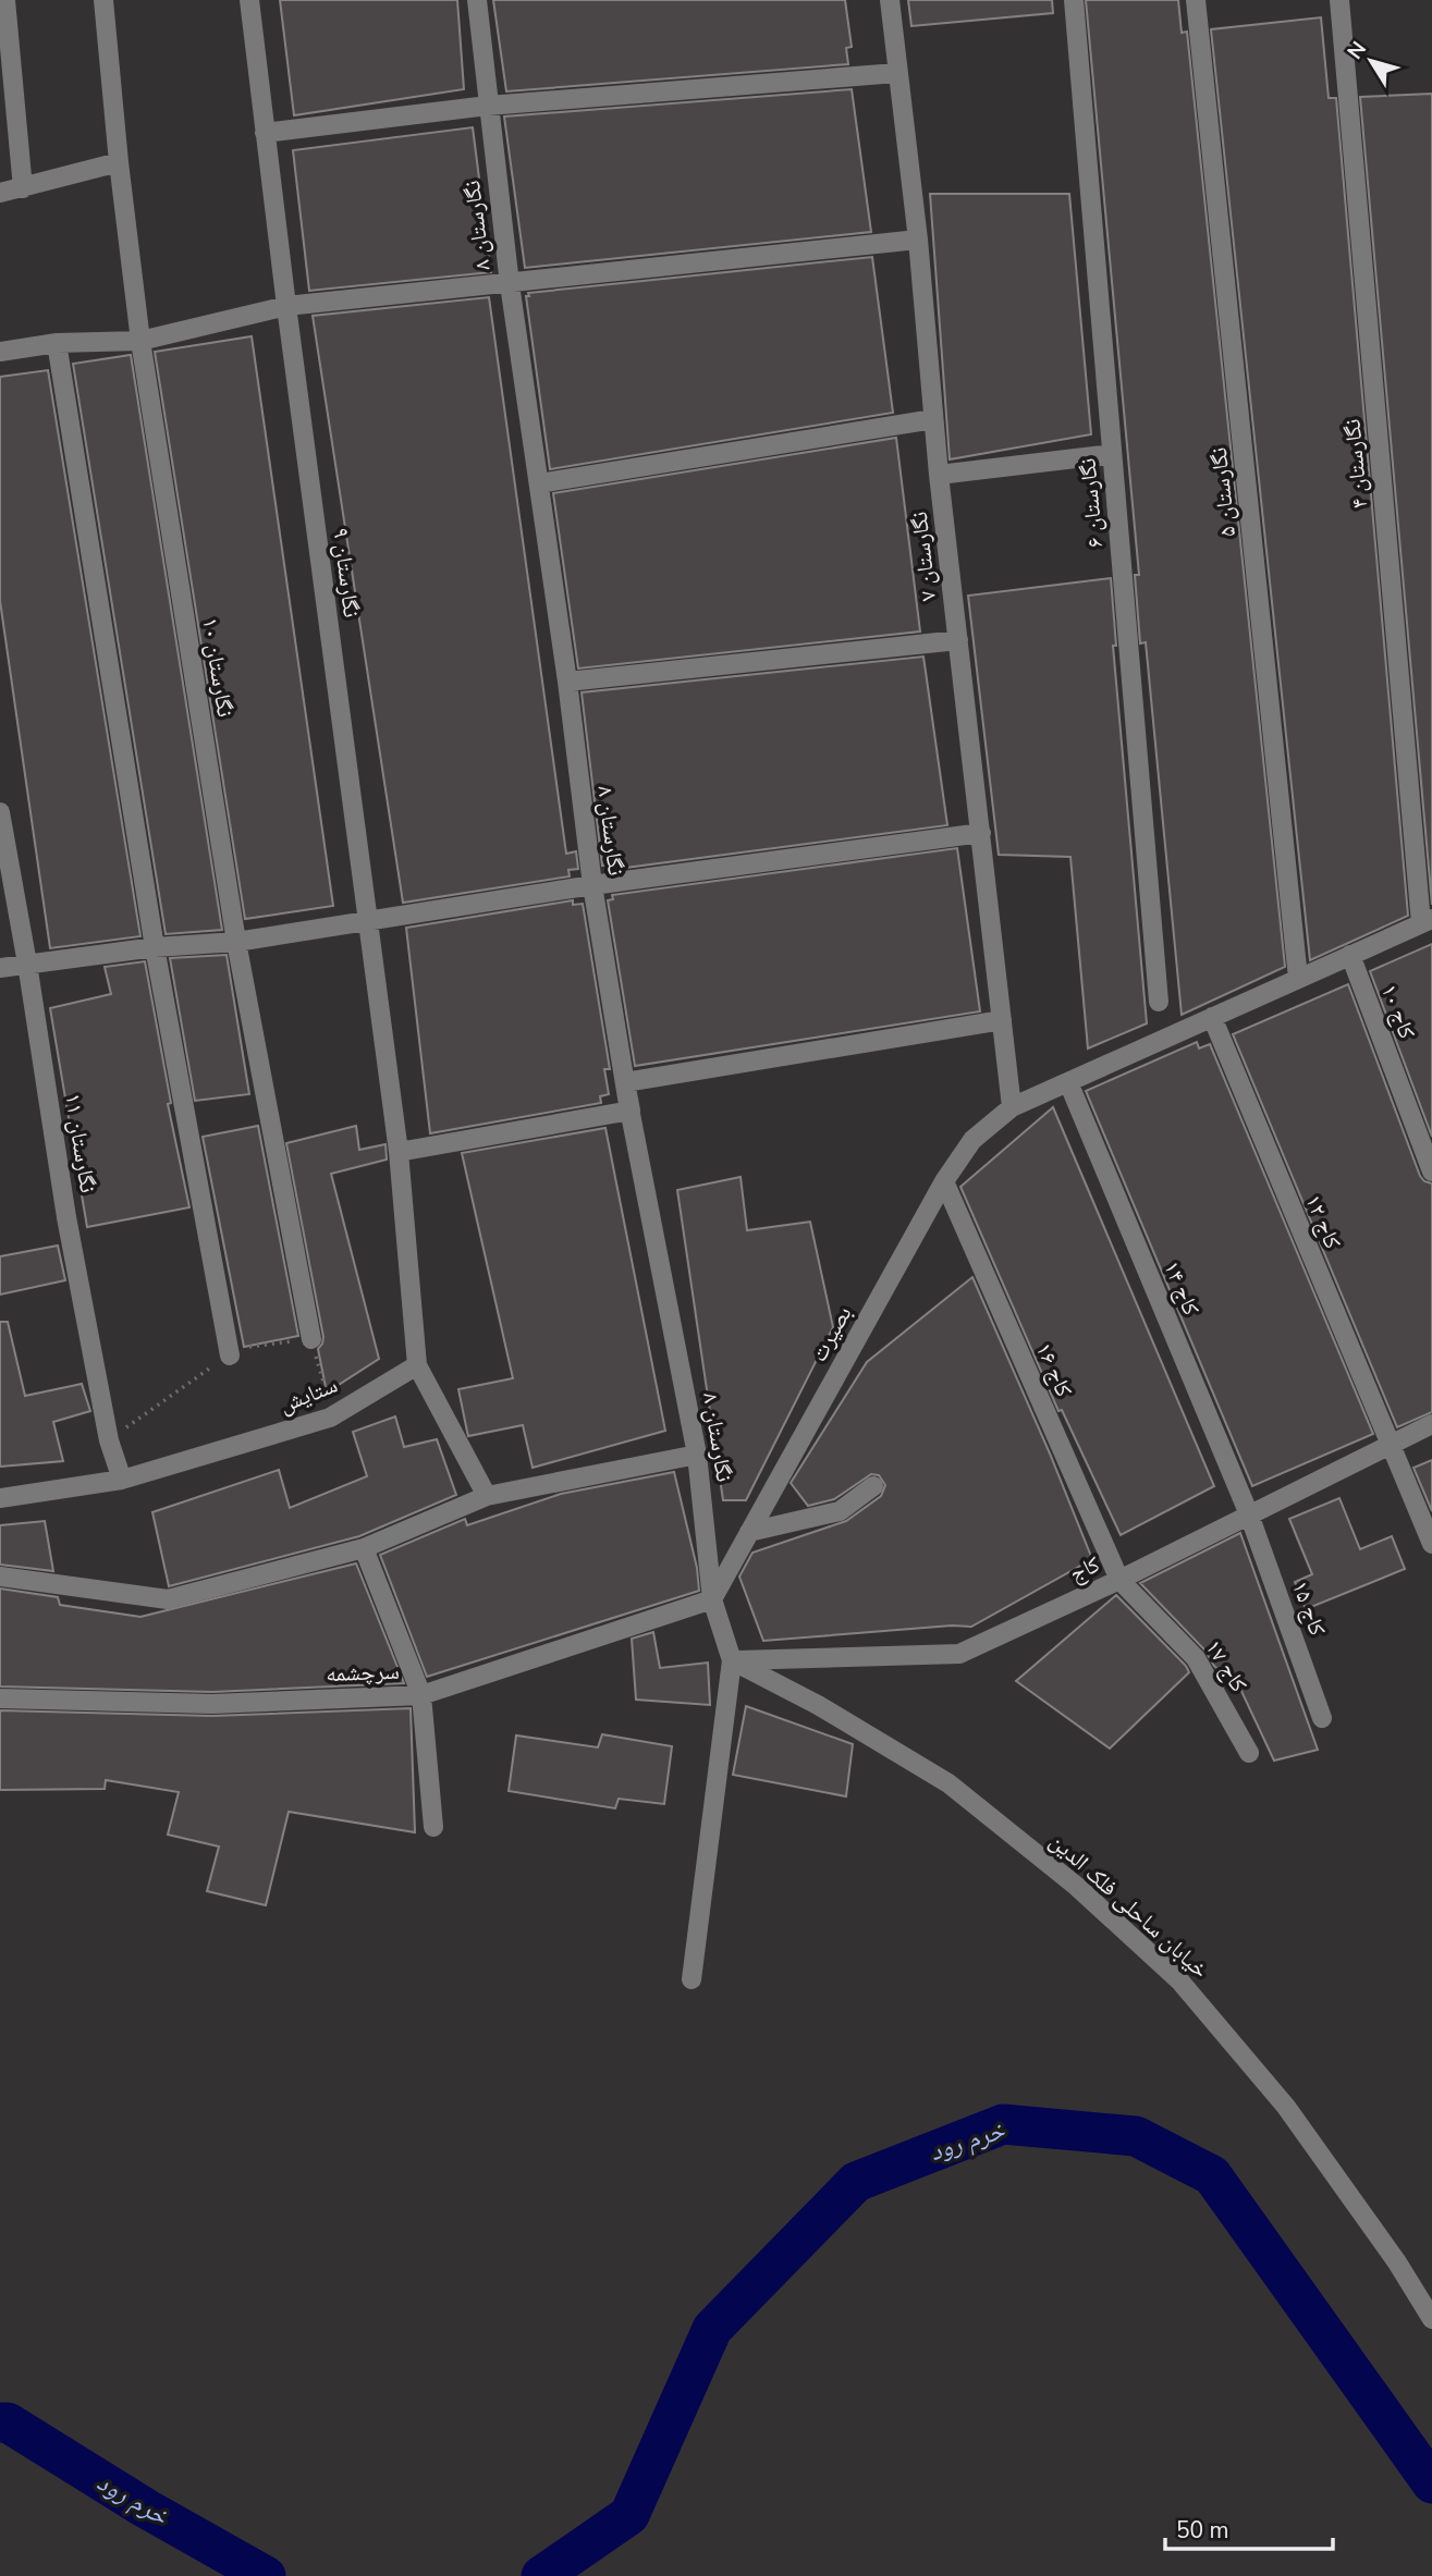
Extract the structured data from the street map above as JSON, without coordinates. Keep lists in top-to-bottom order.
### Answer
{
  "streets": {
    "street": [
      "نگارستان ۸",
      "نگارستان ۴",
      "نگارستان ۵",
      "نگارستان ۶",
      "نگارستان ۷",
      "نگارستان ۹",
      "نگارستان ۱۰",
      "کاج ۱۰",
      "نگارستان ۱۱",
      "کاج ۱۲",
      "کاج ۱۴",
      "بصیرت",
      "کاج ۱۶",
      "ستایش",
      "کاج",
      "کاج ۱۵",
      "کاج ۱۷",
      "سرچشمه",
      "خیابان ساحلی فلک الدین"
    ]
  },
  "crossings": [
    ["نگارستان ۸", "بصیرت"],
    ["نگارستان ۸", "کاج"],
    ["نگارستان ۸", "سرچشمه"],
    ["نگارستان ۸", "خیابان ساحلی فلک الدین"],
    ["نگارستان ۴", "بصیرت"],
    ["نگارستان ۵", "بصیرت"],
    ["نگارستان ۷", "بصیرت"],
    ["کاج ۱۰", "بصیرت"],
    ["نگارستان ۱۱", "ستایش"],
    ["کاج ۱۲", "بصیرت"],
    ["کاج ۱۲", "کاج"],
    ["کاج ۱۴", "بصیرت"],
    ["کاج ۱۴", "کاج"],
    ["کاج ۱۴", "کاج ۱۵"],
    ["بصیرت", "کاج ۱۶"],
    ["بصیرت", "سرچشمه"],
    ["کاج ۱۶", "کاج"],
    ["کاج ۱۶", "کاج ۱۷"],
    ["کاج", "کاج ۱۵"],
    ["کاج", "کاج ۱۷"],
    ["کاج", "خیابان ساحلی فلک الدین"]
  ],
  "water": ["خرم رود"],
  "scale_bar": "50 m",
  "north": "top left"
}
